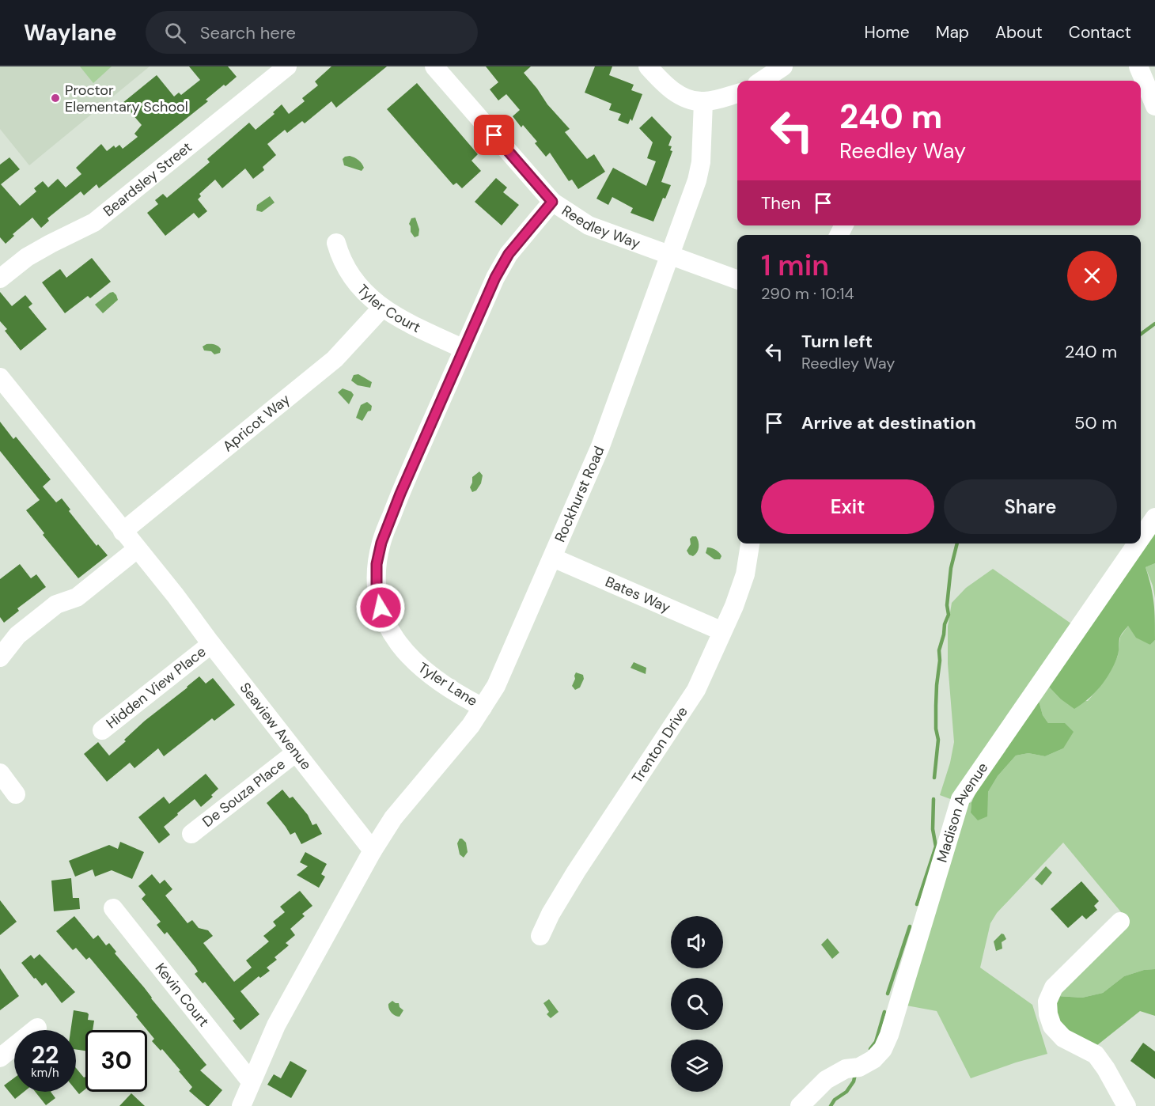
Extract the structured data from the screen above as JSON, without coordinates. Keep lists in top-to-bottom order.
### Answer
{
  "streets": {
    "street": [
      "Beardsley Street",
      "Reedley Way",
      "Tyler Court",
      "Apricot Way",
      "Rockhurst Road",
      "Bates Way",
      "Tyler Lane",
      "Hidden View Place",
      "Seaview Avenue",
      "Trenton Drive",
      "De Souza Place",
      "Madison Avenue",
      "Kevin Court"
    ]
  },
  "crossings": [
    ["Reedley Way", "Rockhurst Road"],
    ["Reedley Way", "Tyler Lane"],
    ["Tyler Court", "Apricot Way"],
    ["Tyler Court", "Tyler Lane"],
    ["Apricot Way", "Seaview Avenue"],
    ["Rockhurst Road", "Bates Way"],
    ["Rockhurst Road", "Tyler Lane"],
    ["Rockhurst Road", "Seaview Avenue"],
    ["Bates Way", "Trenton Drive"],
    ["Hidden View Place", "Seaview Avenue"],
    ["Seaview Avenue", "De Souza Place"]
  ],
  "places": ["Proctor Elementary School"],
  "page": {
    "header": "Waylane",
    "search": "Search here",
    "nav": [
      "Home",
      "Map",
      "About",
      "Contact"
    ],
    "turn": ["240 m", "Reedley Way"],
    "then": "Then",
    "heading": ["1 min", "290 m · 10:14"],
    "list": [
      {
        "name": "Turn left",
        "note": "Reedley Way",
        "value": "240 m"
      },
      {
        "name": "Arrive at destination",
        "value": "50 m"
      }
    ],
    "buttons": ["Exit", "Share"],
    "speed": "22 km/h",
    "limit": "30"
  }
}
